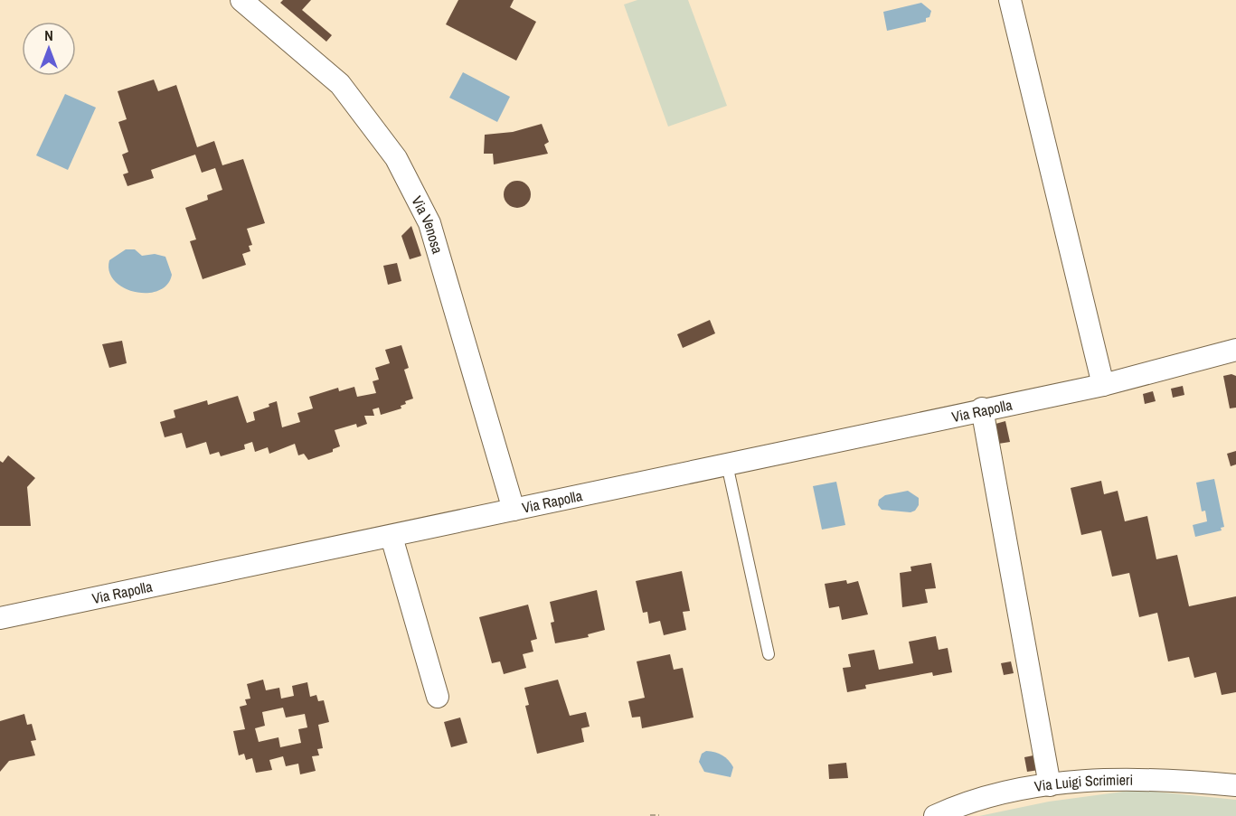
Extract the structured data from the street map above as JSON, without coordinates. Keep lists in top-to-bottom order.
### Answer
{
  "streets": {
    "street": ["Via Venosa", "Via Rapolla", "Via Luigi Scrimieri"]
  },
  "crossings": [
    ["Via Venosa", "Via Rapolla"]
  ],
  "north": "top"
}
